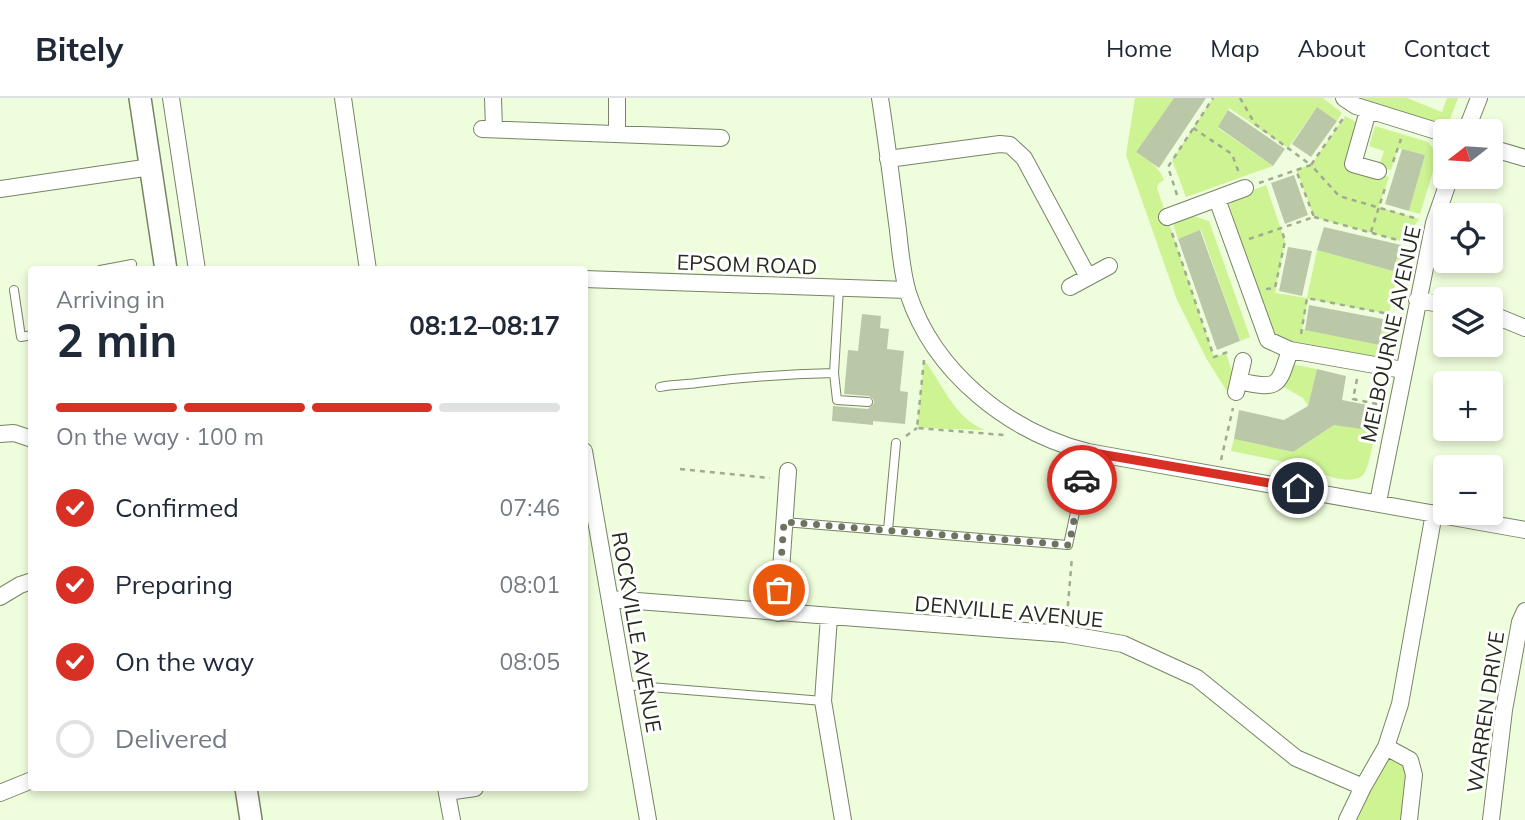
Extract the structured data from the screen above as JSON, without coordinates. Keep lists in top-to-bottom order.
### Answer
{
  "streets": {
    "street": [
      "EPSOM ROAD",
      "MELBOURNE AVENUE",
      "DENVILLE AVENUE",
      "ROCKVILLE AVENUE",
      "WARREN DRIVE"
    ]
  },
  "crossings": [
    ["DENVILLE AVENUE", "ROCKVILLE AVENUE"]
  ],
  "north": "left",
  "page": {
    "header": "Bitely",
    "nav": [
      "Home",
      "Map",
      "About",
      "Contact"
    ],
    "map_buttons": ["+", "−"],
    "heading": ["2 min", "Arriving in", "08:12–08:17"],
    "bar": "On the way · 100 m",
    "list": [
      ["Confirmed", "07:46"],
      ["Preparing", "08:01"],
      ["On the way", "08:05"],
      "Delivered"
    ]
  }
}
